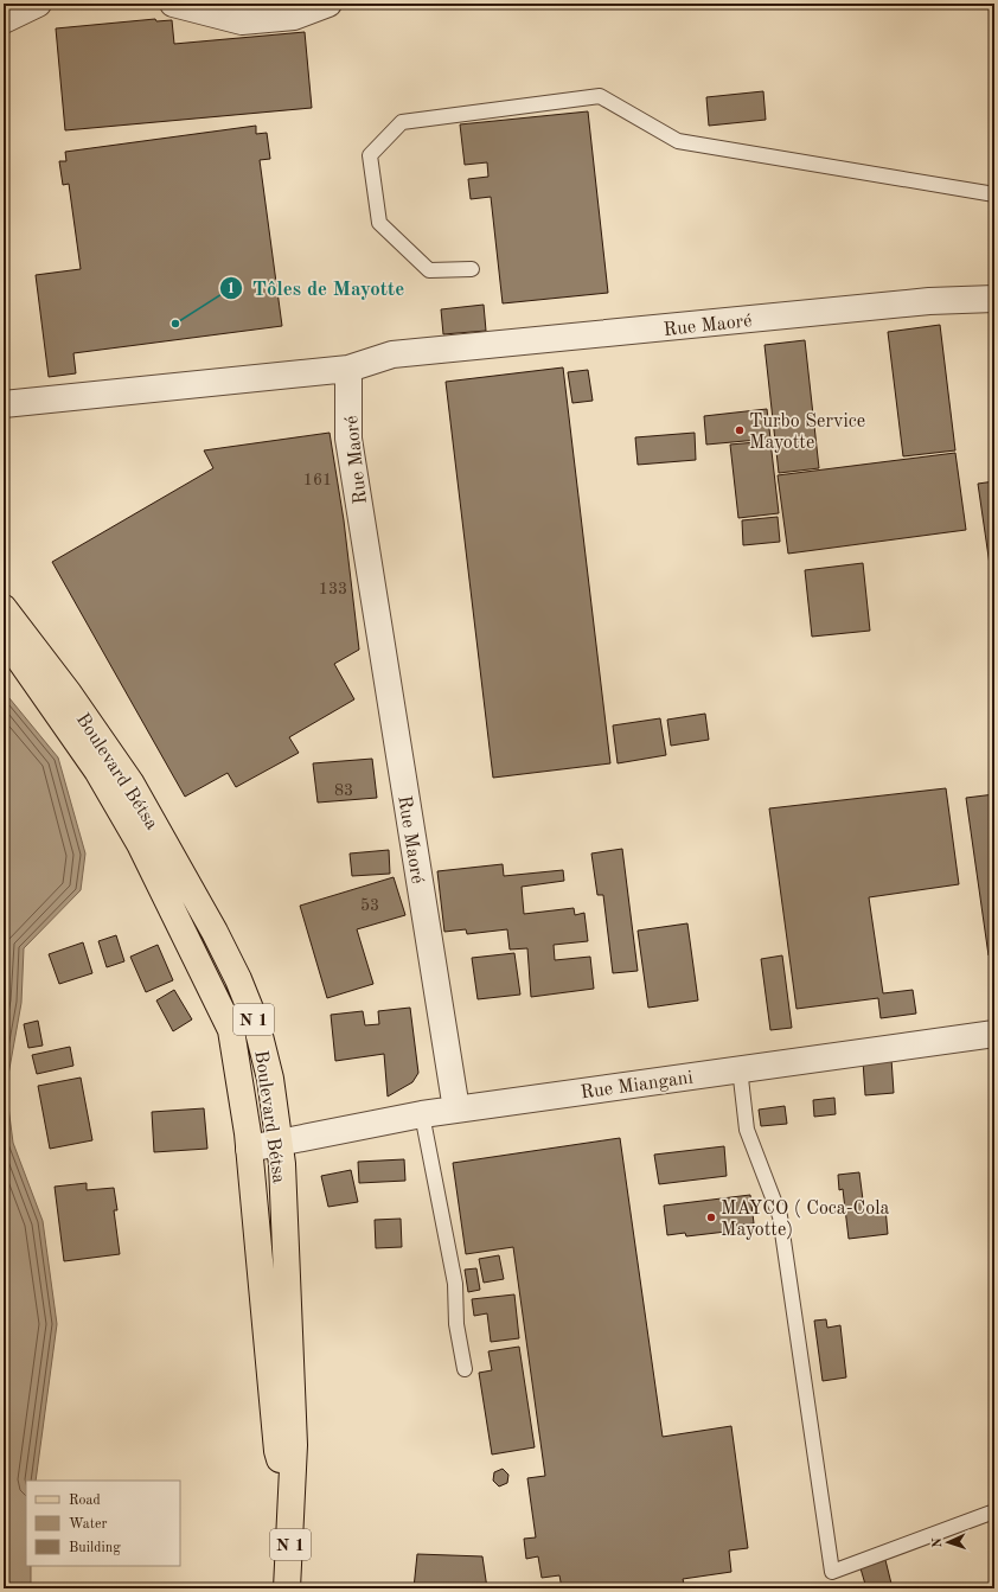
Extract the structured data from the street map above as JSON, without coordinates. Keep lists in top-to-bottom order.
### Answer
{
  "streets": {
    "main road": ["Boulevard Bétsa", "N 1"],
    "street": ["Rue Maoré", "Rue Miangani"]
  },
  "crossings": [
    ["Rue Maoré", "Rue Miangani"],
    ["Boulevard Bétsa", "N 1"],
    ["Boulevard Bétsa", "Rue Miangani"],
    ["N 1", "Rue Miangani"]
  ],
  "places": ["Tôles de Mayotte", "Turbo Service Mayotte", "MAYCO ( Coca-Cola Mayotte)"],
  "house_numbers": [
    "161",
    "133",
    "83",
    "53"
  ],
  "legend": ["Road", "Water", "Building"],
  "north": "left"
}
